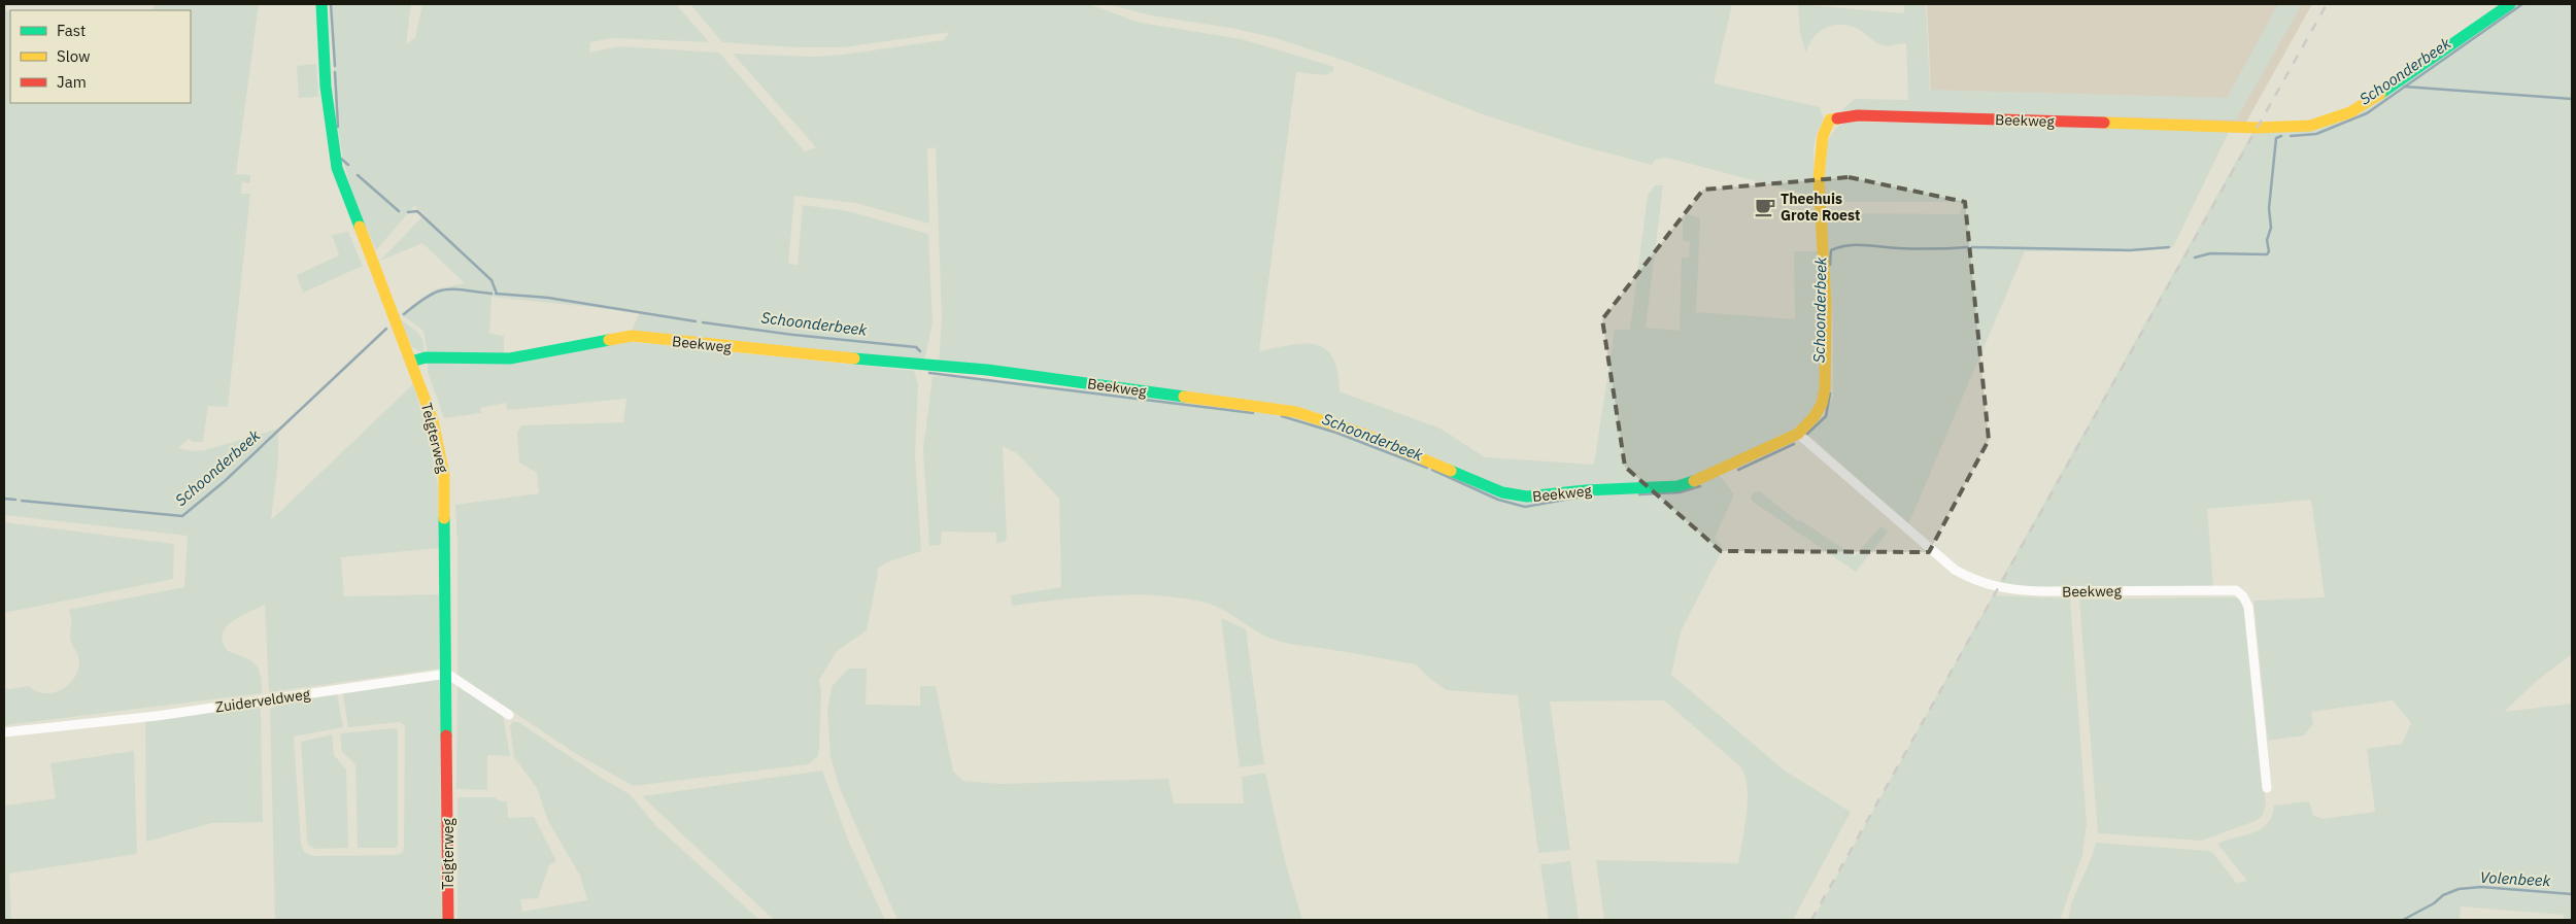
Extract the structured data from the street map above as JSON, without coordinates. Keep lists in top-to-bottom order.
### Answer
{
  "streets": {
    "street": ["Beekweg", "Telgterweg", "Zuiderveldweg"]
  },
  "crossings": [
    ["Beekweg", "Telgterweg"],
    ["Telgterweg", "Zuiderveldweg"]
  ],
  "water": ["Schoonderbeek", "Volenbeek"],
  "places": {
    "cafe": ["Theehuis Grote Roest"]
  },
  "legend": ["Fast", "Slow", "Jam"]
}
